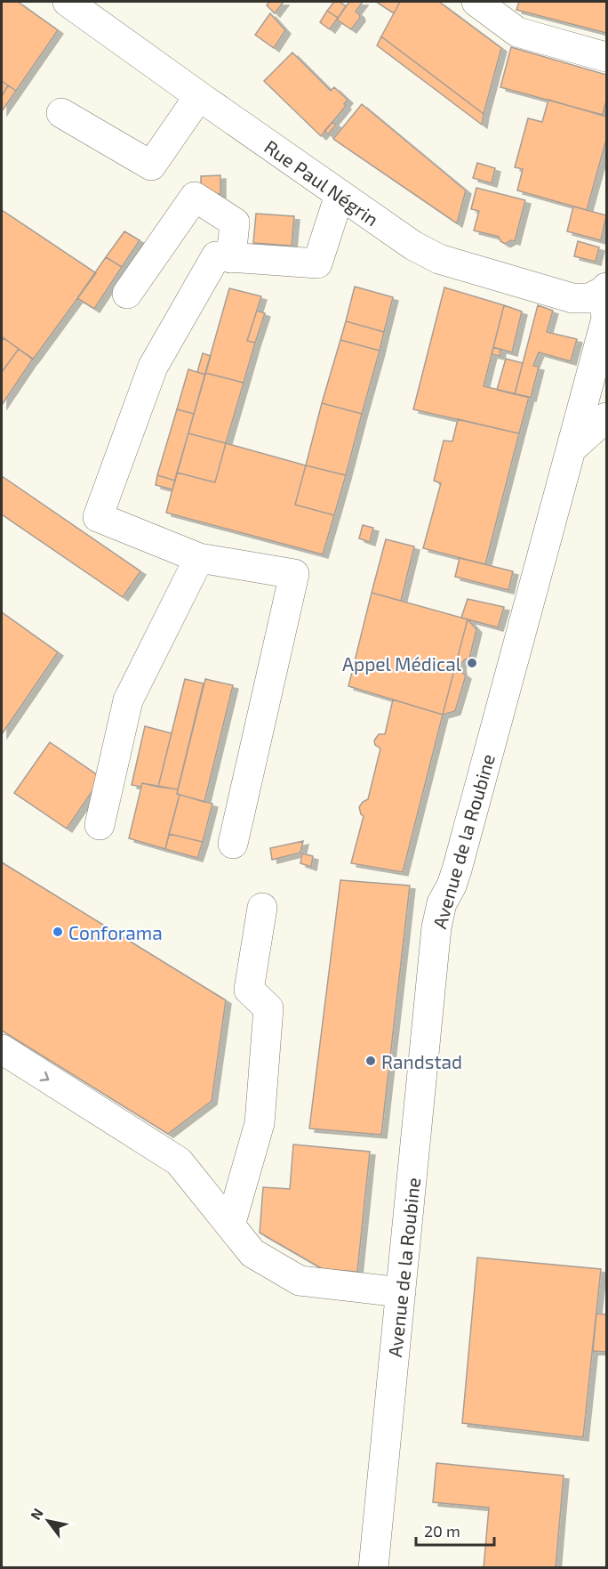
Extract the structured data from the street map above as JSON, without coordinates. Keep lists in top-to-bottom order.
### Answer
{
  "streets": {
    "street": ["Rue Paul Négrin", "Avenue de la Roubine"]
  },
  "crossings": [
    ["Rue Paul Négrin", "Avenue de la Roubine"]
  ],
  "places": ["Appel Médical", "Conforama", "Randstad"],
  "scale_bar": "20 m",
  "north": "top left"
}
